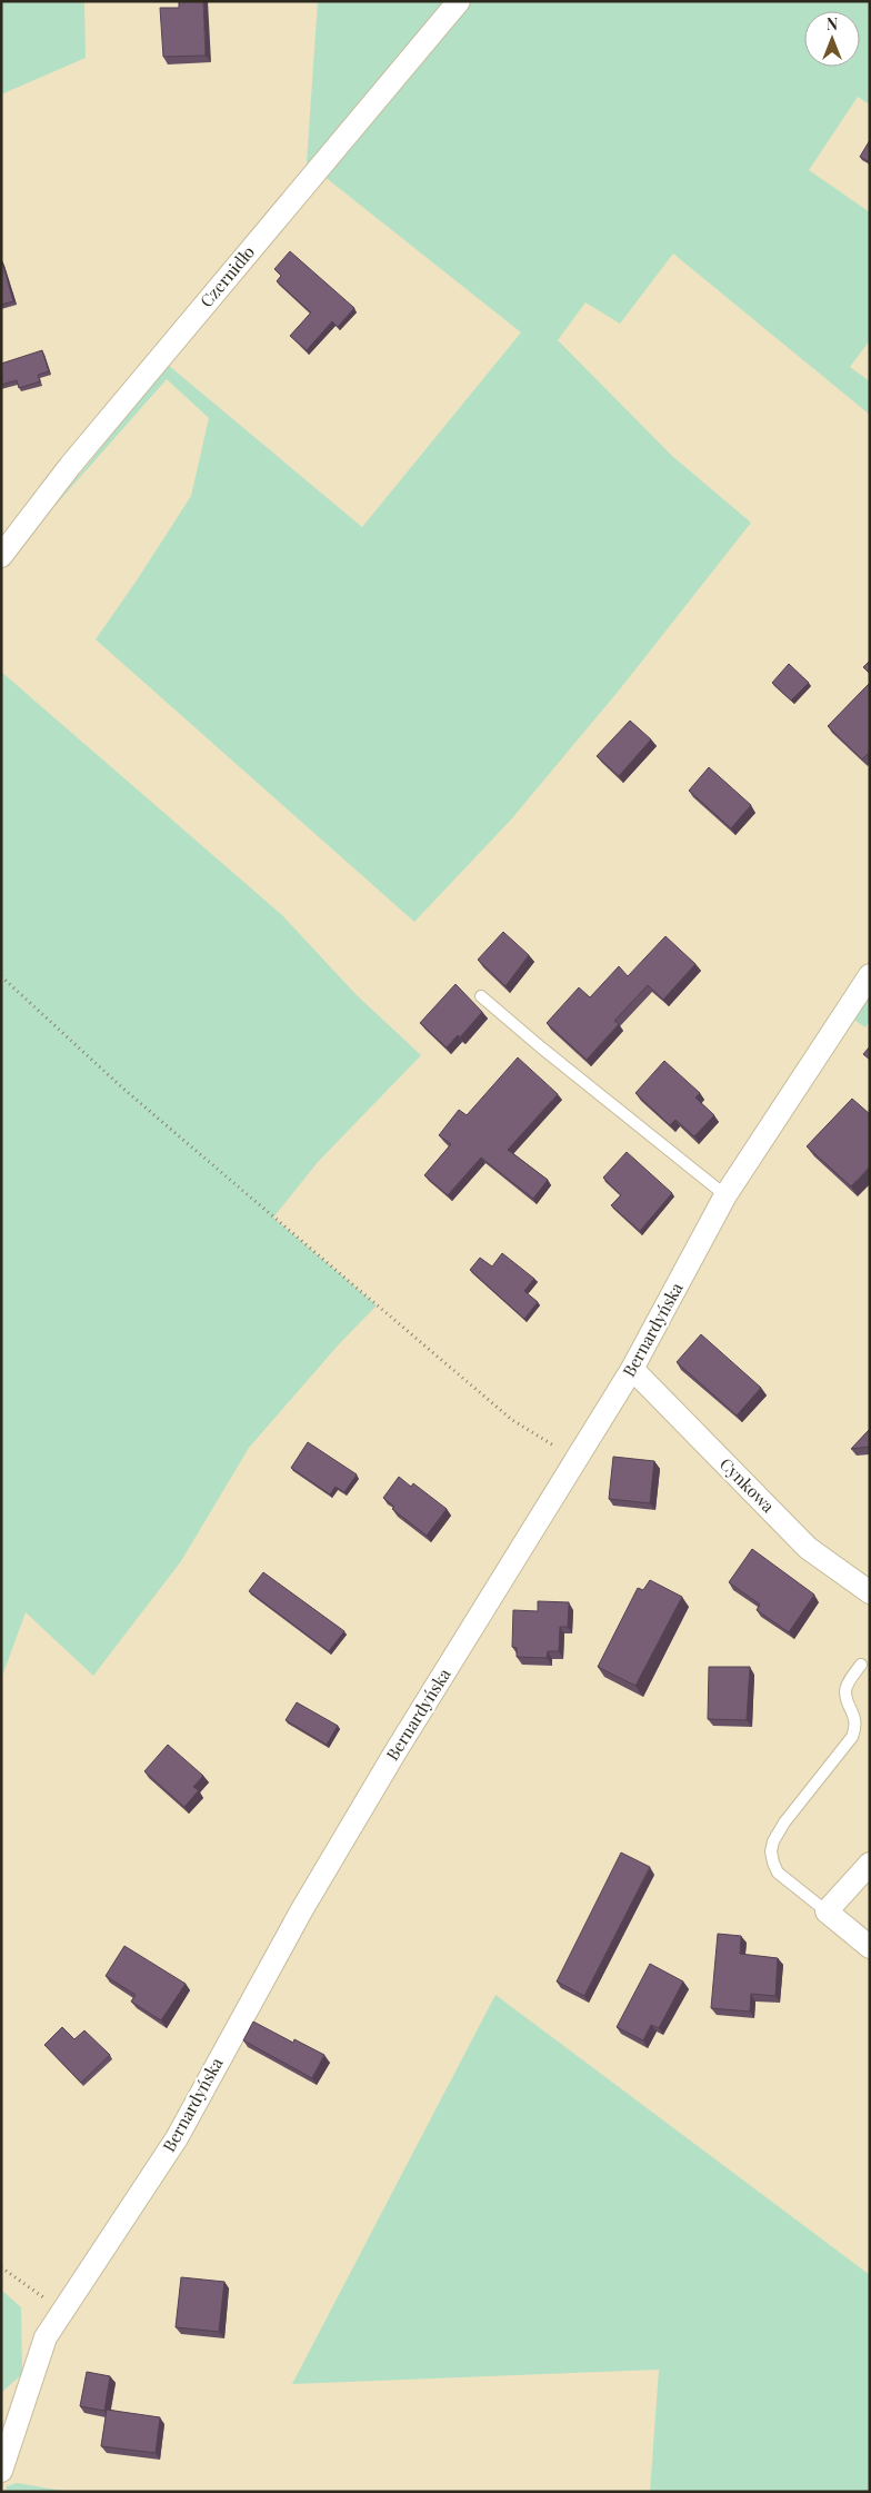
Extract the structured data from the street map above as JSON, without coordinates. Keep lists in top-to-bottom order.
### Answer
{
  "streets": {
    "street": ["Czernidło", "Bernardyńska", "Cynkowa"]
  },
  "crossings": [
    ["Bernardyńska", "Cynkowa"]
  ],
  "north": "top"
}
